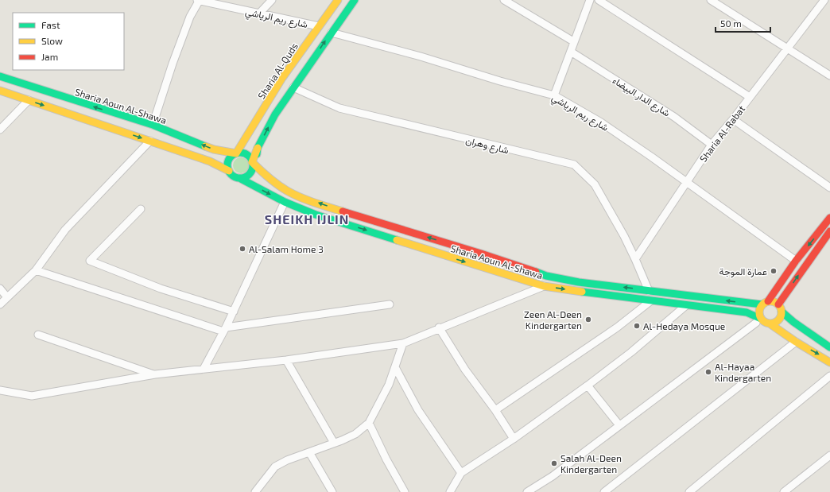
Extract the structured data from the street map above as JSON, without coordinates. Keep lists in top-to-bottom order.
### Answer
{
  "streets": {
    "main road": ["Sharia Al-Quds", "Sharia Aoun Al-Shawa"],
    "street": [
      "شارع ريم الرياشي",
      "شارع الدار البيضاء",
      "Sharia Al-Rabat",
      "شارع وهران"
    ]
  },
  "crossings": [
    ["شارع ريم الرياشي", "Sharia Al-Quds"],
    ["شارع ريم الرياشي", "Sharia Al-Rabat"],
    ["Sharia Al-Quds", "Sharia Aoun Al-Shawa"],
    ["شارع الدار البيضاء", "Sharia Al-Rabat"],
    ["Sharia Al-Rabat", "شارع وهران"]
  ],
  "districts": ["SHEIKH IJLIN"],
  "places": [
    "Al-Salam Home 3",
    "عمارة الموجة",
    "Zeen Al-Deen Kindergarten",
    "Al-Hedaya Mosque",
    "Al-Hayaa Kindergarten",
    "Salah Al-Deen Kindergarten"
  ],
  "legend": ["Fast", "Slow", "Jam"],
  "scale_bar": "50 m"
}
